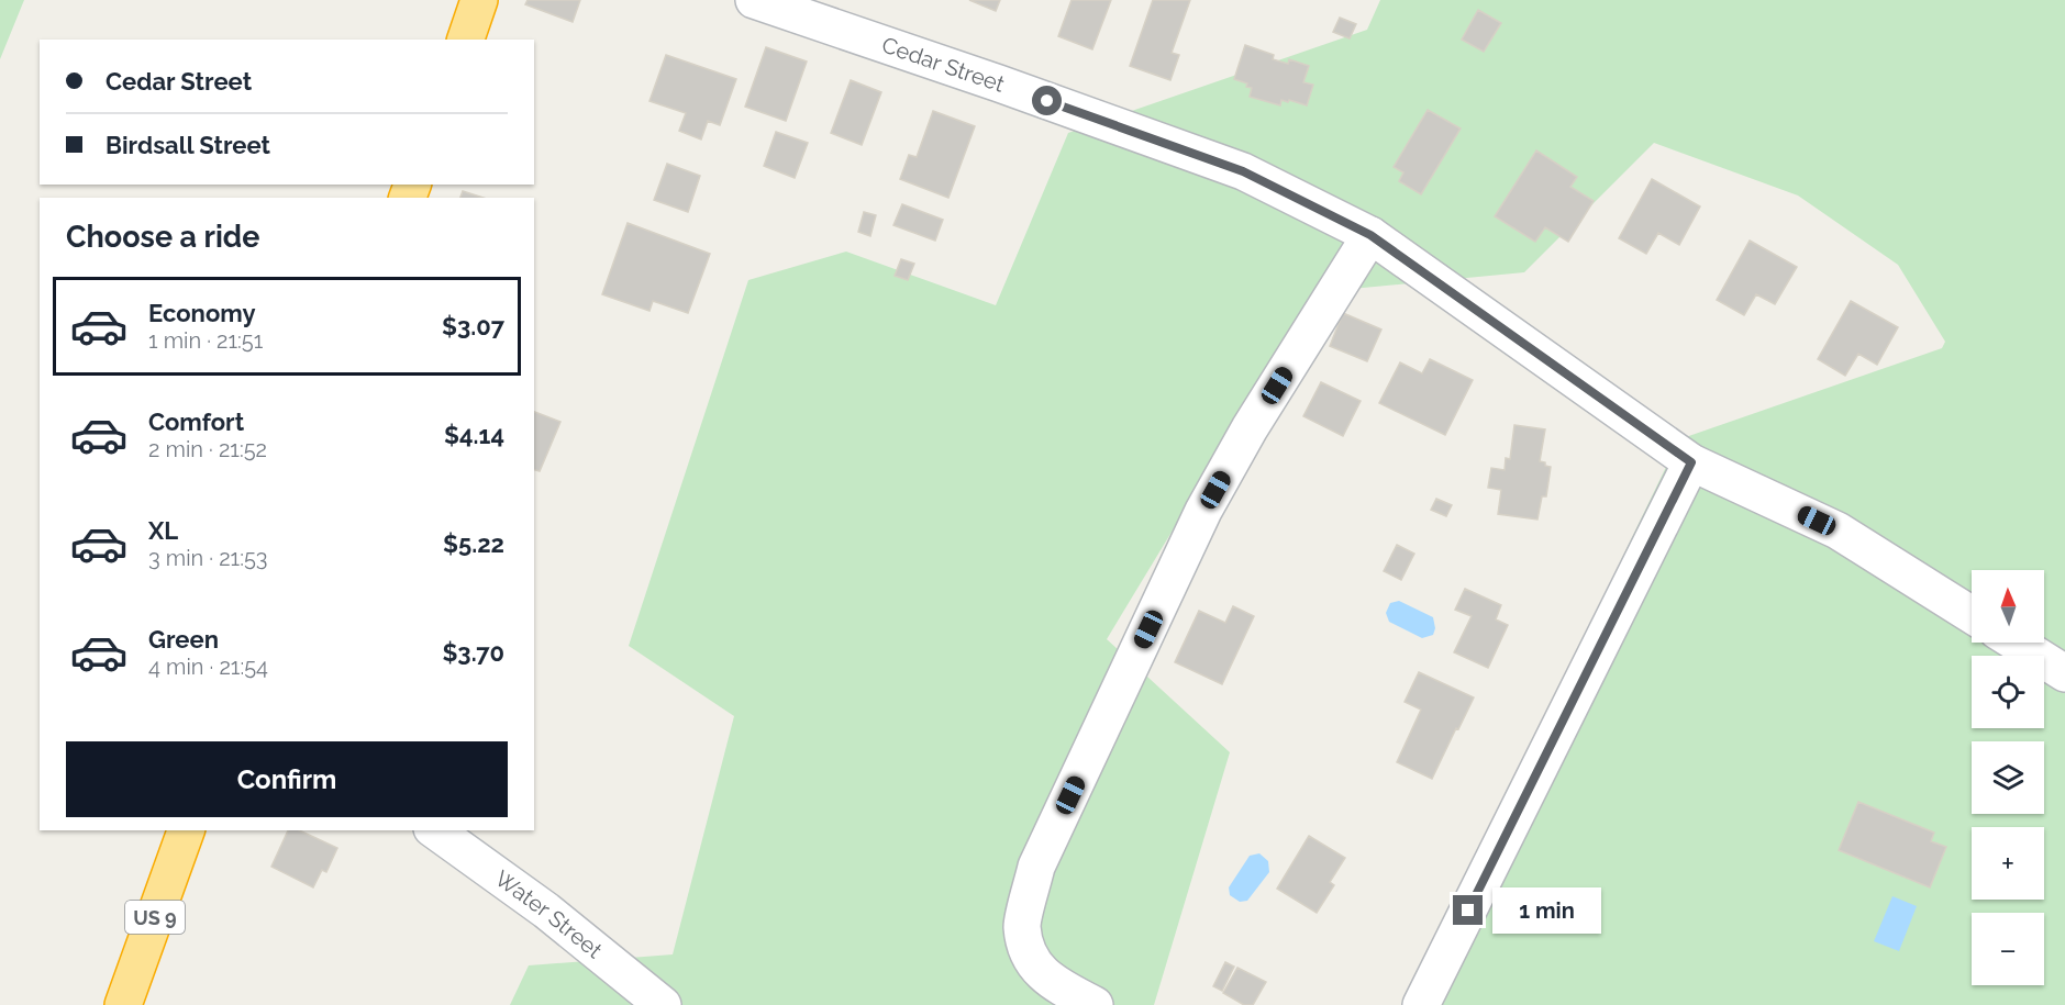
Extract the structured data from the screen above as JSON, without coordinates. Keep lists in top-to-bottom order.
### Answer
{
  "streets": {
    "highway": ["US 9"],
    "street": ["Cedar Street", "Water Street"]
  },
  "north": "top",
  "page": {
    "banner": ["Cedar Street", "Birdsall Street"],
    "heading": "Choose a ride",
    "list": [
      {
        "name": "Economy",
        "note": "1 min · 21:51",
        "value": "$3.07"
      },
      {
        "name": "Comfort",
        "note": "2 min · 21:52",
        "value": "$4.14"
      },
      {
        "name": "XL",
        "note": "3 min · 21:53",
        "value": "$5.22"
      },
      {
        "name": "Green",
        "note": "4 min · 21:54",
        "value": "$3.70"
      }
    ],
    "map_buttons": ["+", "−"],
    "buttons": "Confirm",
    "bubble": "1 min"
  }
}
